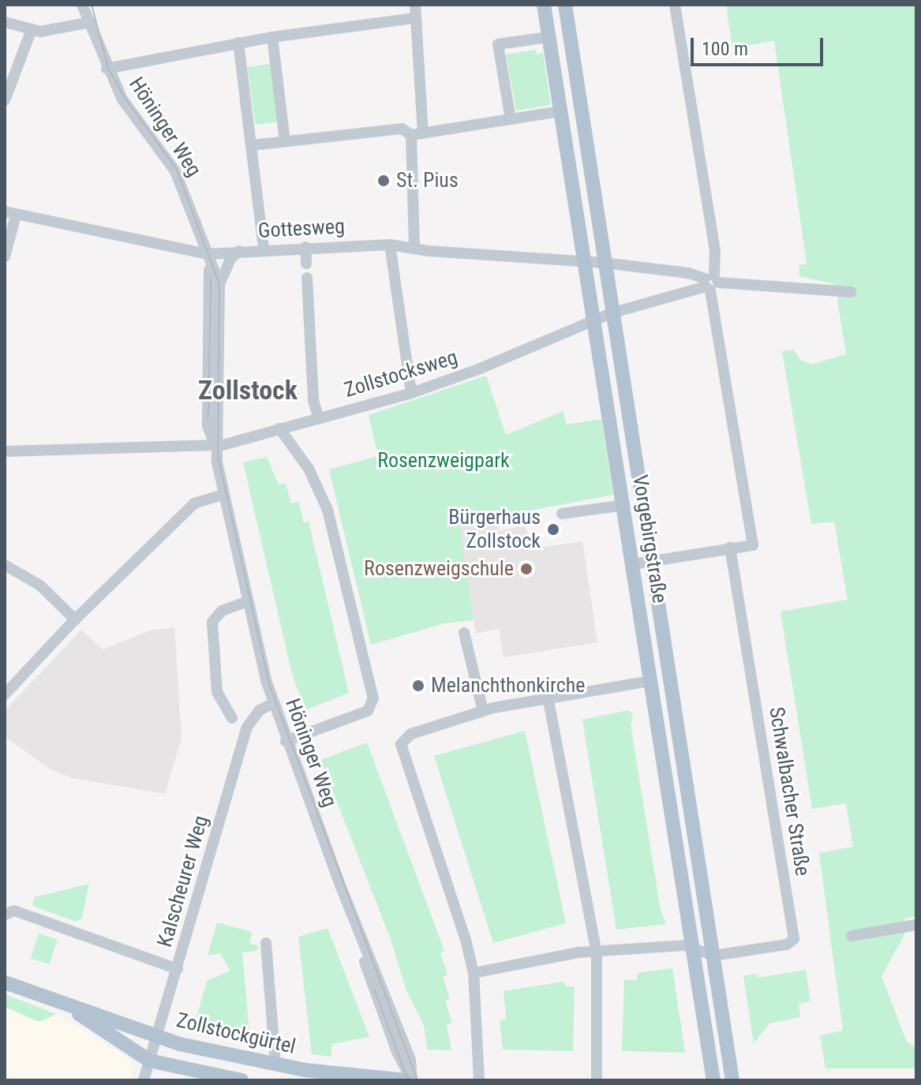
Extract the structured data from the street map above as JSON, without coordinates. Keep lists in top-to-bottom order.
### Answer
{
  "streets": {
    "main road": ["Vorgebirgstraße", "Zollstockgürtel"],
    "street": [
      "Höninger Weg",
      "Gottesweg",
      "Zollstocksweg",
      "Schwalbacher Straße",
      "Kalscheurer Weg"
    ]
  },
  "crossings": [
    ["Höninger Weg", "Gottesweg"],
    ["Höninger Weg", "Zollstocksweg"],
    ["Höninger Weg", "Kalscheurer Weg"],
    ["Gottesweg", "Zollstocksweg"],
    ["Gottesweg", "Vorgebirgstraße"],
    ["Zollstocksweg", "Vorgebirgstraße"],
    ["Vorgebirgstraße", "Schwalbacher Straße"],
    ["Kalscheurer Weg", "Zollstockgürtel"]
  ],
  "districts": ["Zollstock"],
  "parks": ["Rosenzweigpark"],
  "places": [
    "St. Pius",
    "Bürgerhaus Zollstock",
    "Rosenzweigschule",
    "Melanchthonkirche"
  ],
  "scale_bar": "100 m"
}
